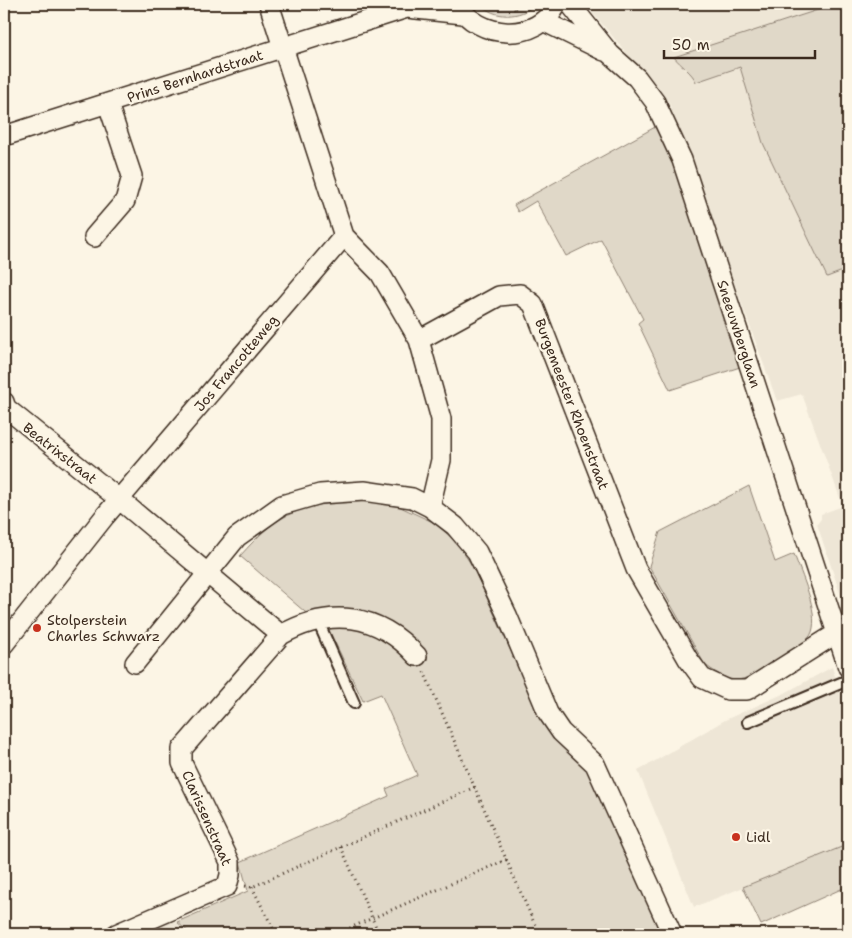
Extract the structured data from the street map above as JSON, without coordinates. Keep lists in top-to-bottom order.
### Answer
{
  "streets": {
    "street": [
      "Prins Bernhardstraat",
      "Sneeuwberglaan",
      "Jos Francotteweg",
      "Burgemeester Rhoenstraat",
      "Beatrixstraat",
      "Clarissenstraat"
    ]
  },
  "crossings": [
    ["Sneeuwberglaan", "Burgemeester Rhoenstraat"],
    ["Jos Francotteweg", "Beatrixstraat"]
  ],
  "places": ["Stolperstein Charles Schwarz", "Lidl"],
  "scale_bar": "50 m"
}
